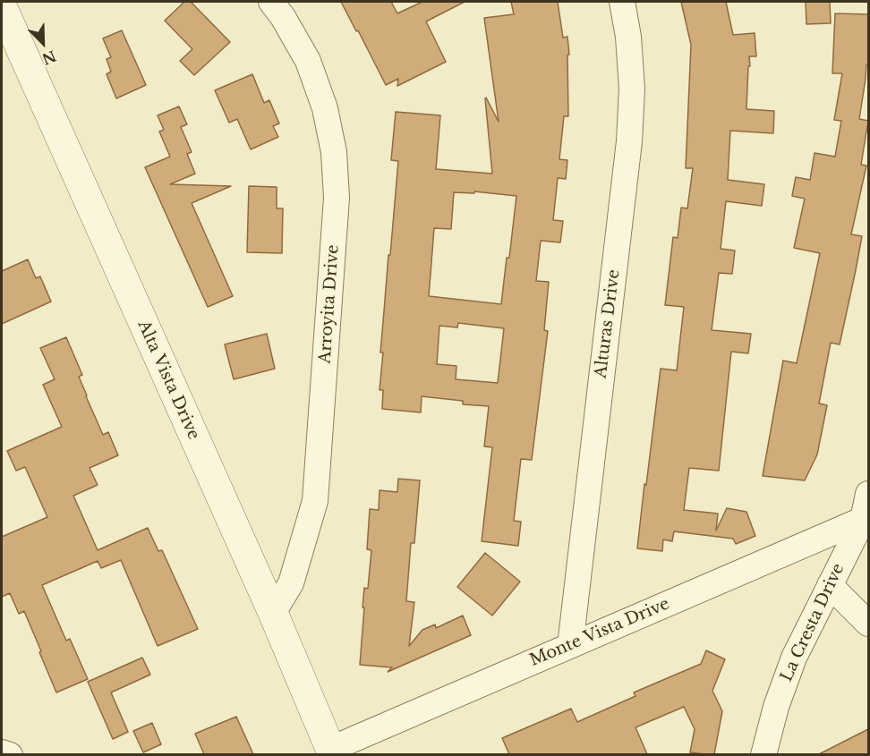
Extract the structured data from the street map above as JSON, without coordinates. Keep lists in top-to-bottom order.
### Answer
{
  "streets": {
    "street": [
      "Arroyita Drive",
      "Alturas Drive",
      "Alta Vista Drive",
      "La Cresta Drive",
      "Monte Vista Drive"
    ]
  },
  "crossings": [
    ["Arroyita Drive", "Alta Vista Drive"],
    ["Alturas Drive", "Monte Vista Drive"],
    ["Alta Vista Drive", "Monte Vista Drive"],
    ["La Cresta Drive", "Monte Vista Drive"]
  ],
  "north": "bottom right"
}
